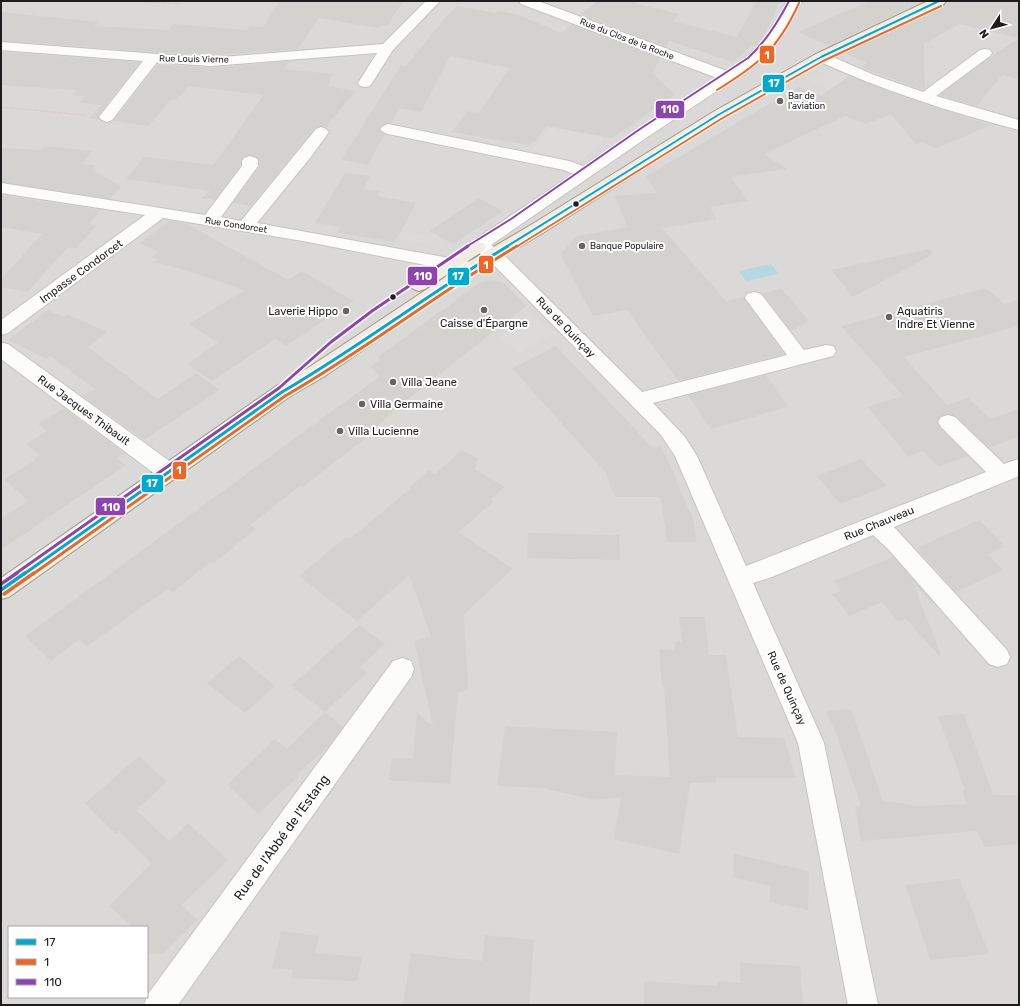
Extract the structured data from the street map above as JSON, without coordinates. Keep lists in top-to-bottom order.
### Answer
{
  "streets": {
    "street": [
      "Rue du Clos de la Roche",
      "Rue Louis Vierne",
      "Rue Condorcet",
      "Impasse Condorcet",
      "Rue de Quinçay",
      "Rue Jacques Thibault",
      "Rue Chauveau",
      "Rue de l'Abbé de l'Estang"
    ]
  },
  "crossings": [
    ["Rue Condorcet", "Impasse Condorcet"],
    ["Rue de Quinçay", "Rue Chauveau"]
  ],
  "places": [
    "Bar de l'aviation",
    "Banque Populaire",
    "Caisse d'Épargne",
    "Laverie Hippo",
    "Aquatiris Indre Et Vienne",
    "Villa Jeane",
    "Villa Germaine",
    "Villa Lucienne"
  ],
  "lines": ["transit line 17", "transit line 110", "transit line 1"],
  "legend": ["17", "1", "110"],
  "north": "bottom left"
}
